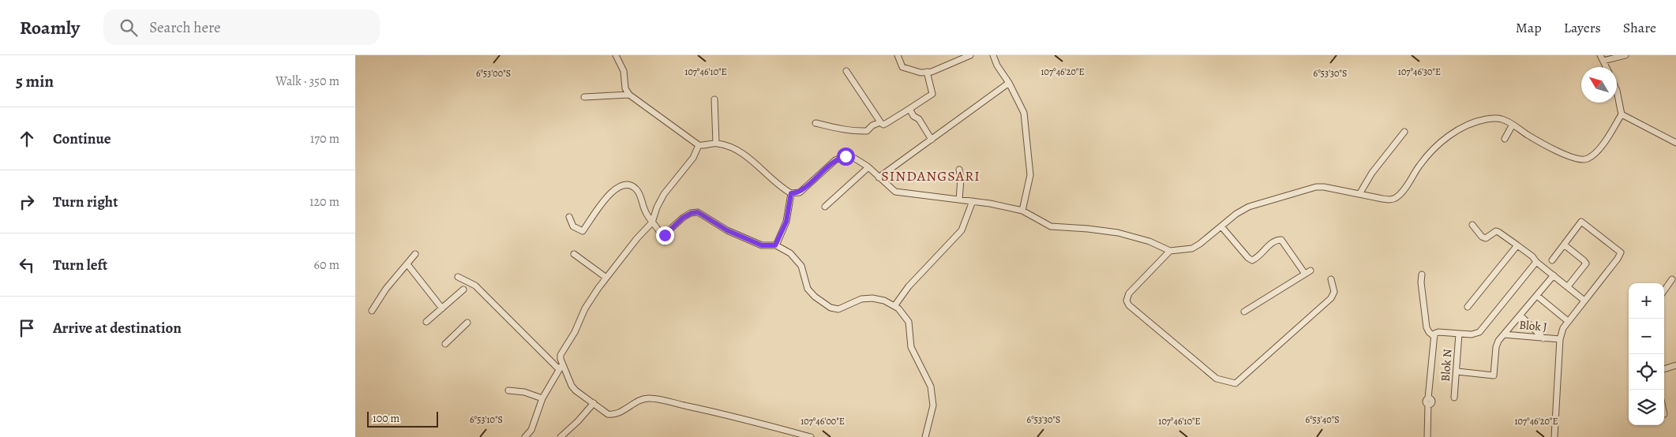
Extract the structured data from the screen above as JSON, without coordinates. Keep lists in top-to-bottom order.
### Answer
{
  "streets": {
    "street": ["Blok J", "Blok N"]
  },
  "districts": ["SINDANGSARI"],
  "scale_bar": "100 m",
  "north": "top left",
  "page": {
    "header": "Roamly",
    "search": "Search here",
    "nav": ["Map", "Layers", "Share"],
    "heading": ["5 min", "Walk · 350 m"],
    "list": [
      ["Continue", "170 m"],
      ["Turn right", "120 m"],
      ["Turn left", "60 m"],
      "Arrive at destination"
    ],
    "map_buttons": ["+", "−"],
    "scale": "100 m"
  },
  "coordinates": [
    "107°46'10\"E",
    "107°46'20\"E",
    "107°46'30\"E",
    "6°53'00\"S",
    "6°53'30\"S",
    "6°53'10\"S",
    "6°53'40\"S",
    "107°46'00\"E"
  ]
}
